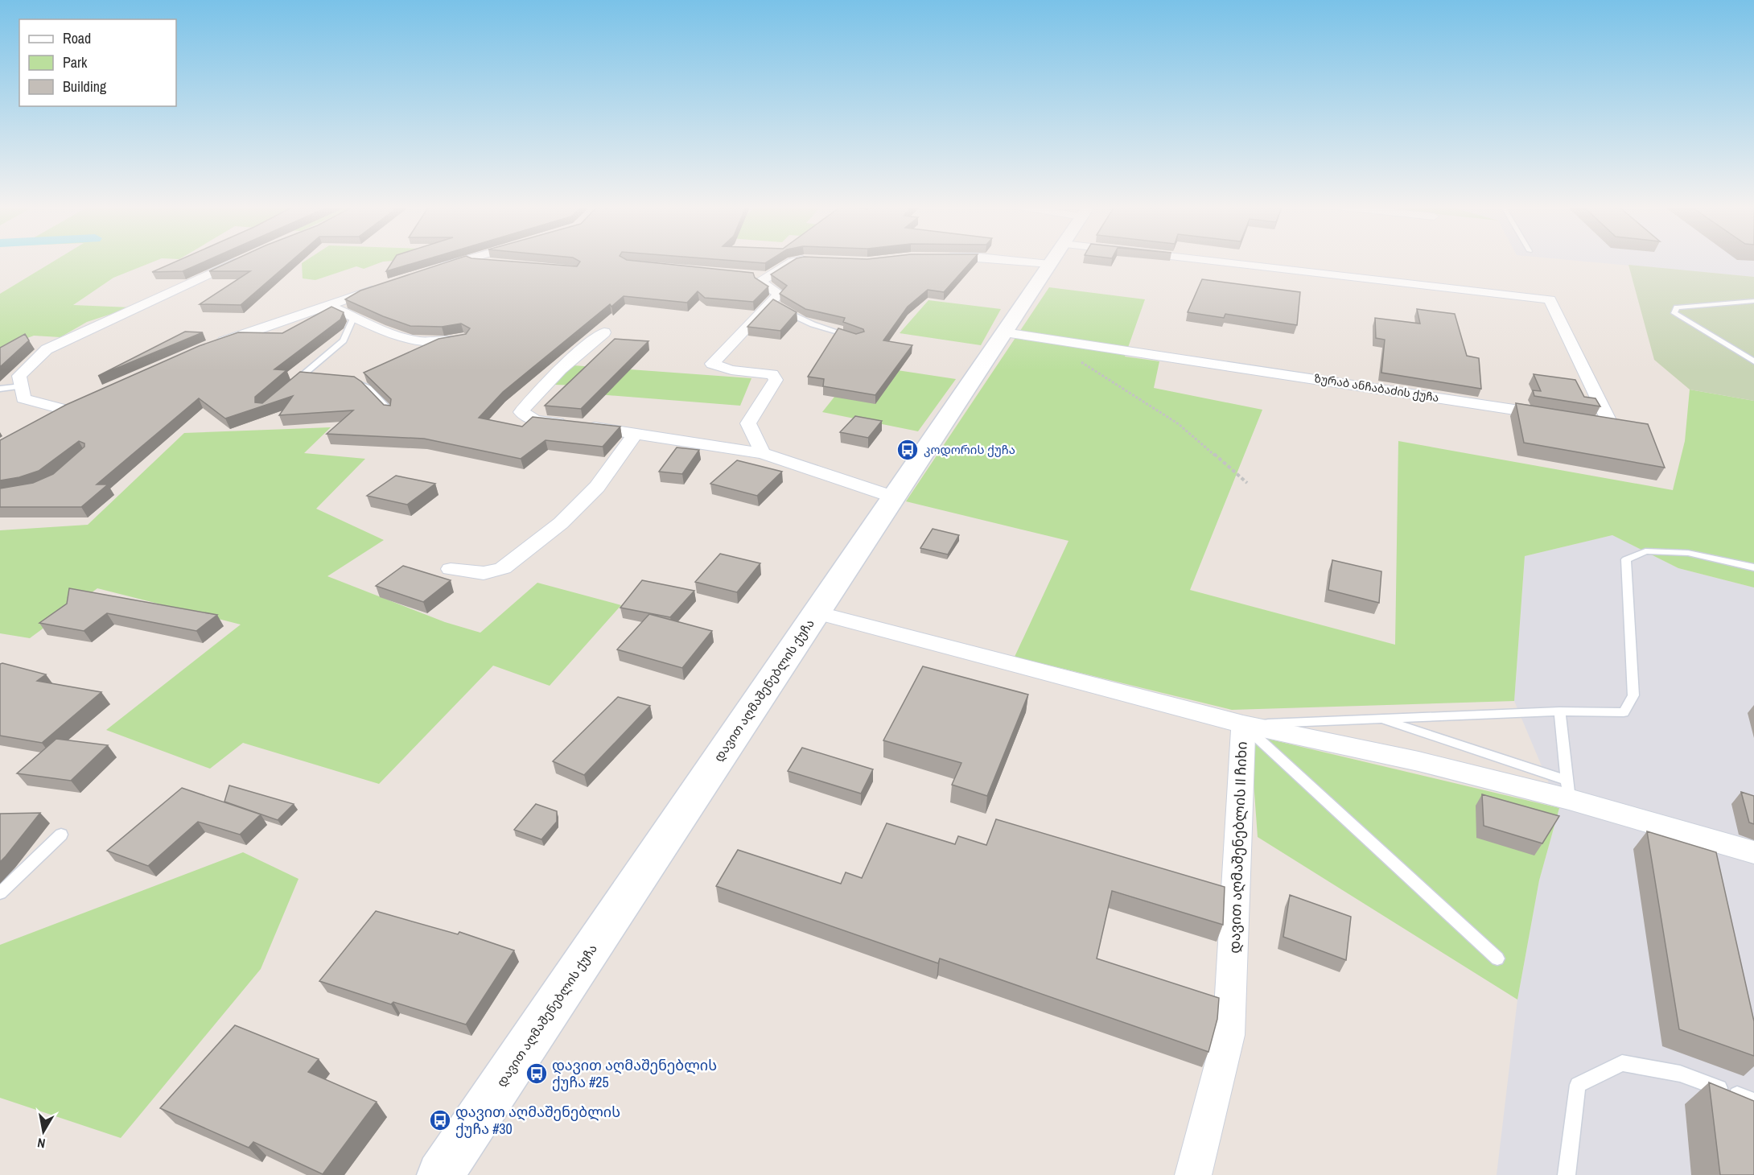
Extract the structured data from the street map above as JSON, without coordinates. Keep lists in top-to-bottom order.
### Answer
{
  "streets": {
    "street": ["ზურაბ ანჩაბაძის ქუჩა", "დავით აღმაშენებლის ქუჩა", "დავით აღმაშენებლის II ჩიხი"]
  },
  "crossings": [
    ["ზურაბ ანჩაბაძის ქუჩა", "დავით აღმაშენებლის ქუჩა"],
    ["დავით აღმაშენებლის ქუჩა", "დავით აღმაშენებლის II ჩიხი"]
  ],
  "places": {
    "bus stop": ["კოდორის ქუჩა", "დავით აღმაშენებლის ქუჩა #25", "დავით აღმაშენებლის ქუჩა #30"]
  },
  "legend": ["Road", "Park", "Building"],
  "north": "bottom"
}
